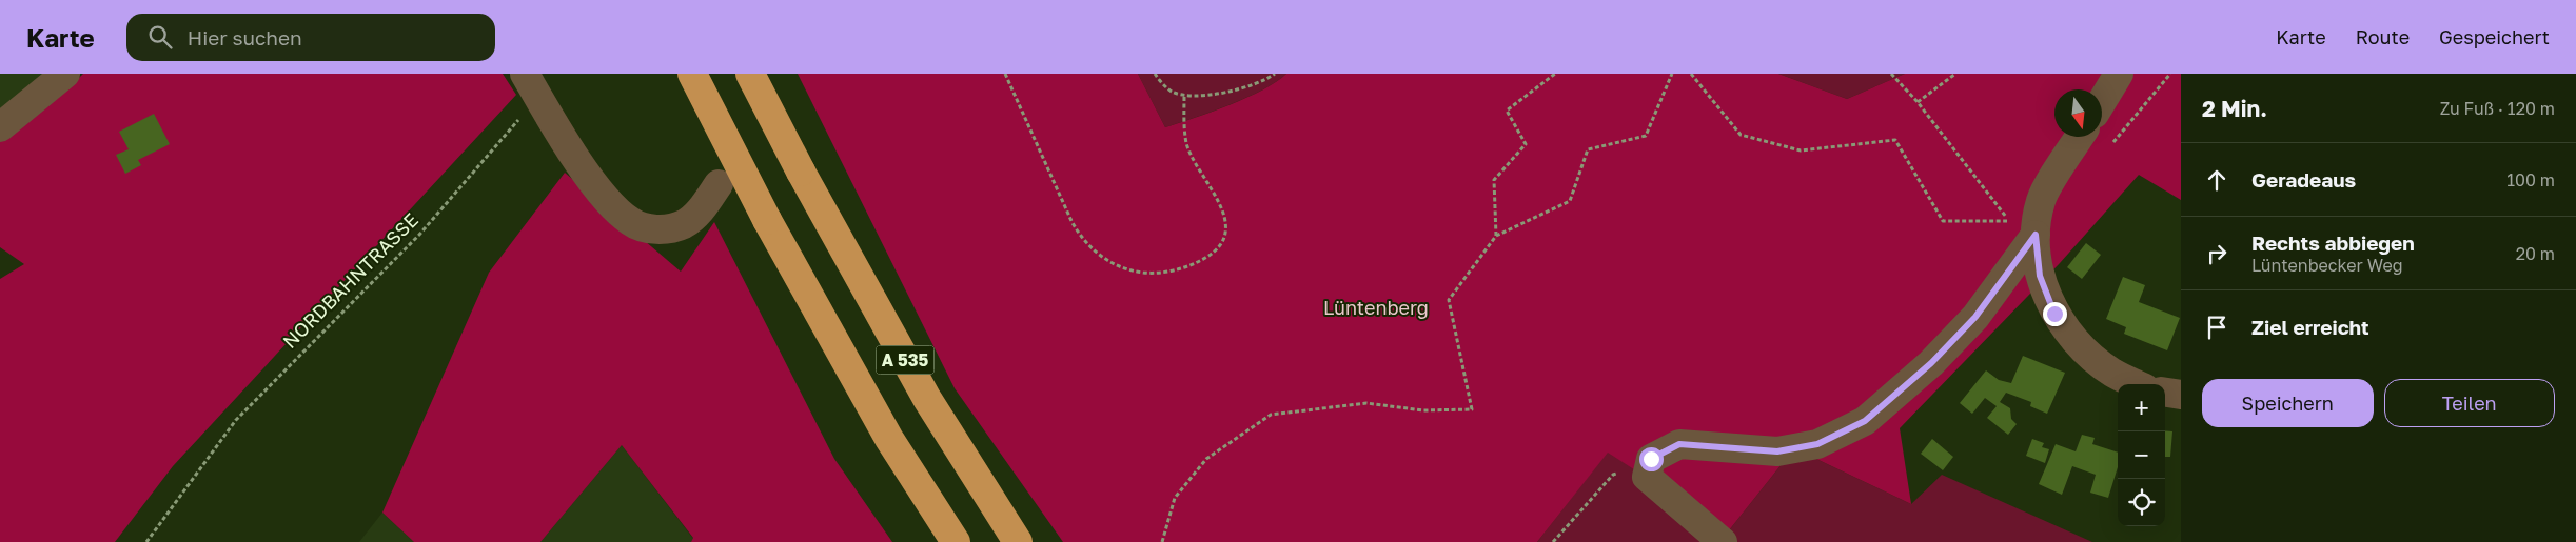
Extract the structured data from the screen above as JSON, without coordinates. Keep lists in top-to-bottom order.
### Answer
{
  "streets": {
    "highway": ["A 535"],
    "path": ["NORDBAHNTRASSE"]
  },
  "parks": ["Lüntenberg"],
  "north": "bottom",
  "page": {
    "header": "Karte",
    "search": "Hier suchen",
    "nav": ["Karte", "Route", "Gespeichert"],
    "heading": ["2 Min.", "Zu Fuß · 120 m"],
    "list": [
      ["Geradeaus", "100 m"],
      ["Rechts abbiegen", "Lüntenbecker Weg", "20 m"],
      "Ziel erreicht"
    ],
    "buttons": ["Speichern", "Teilen"],
    "map_buttons": ["+", "−"]
  }
}
